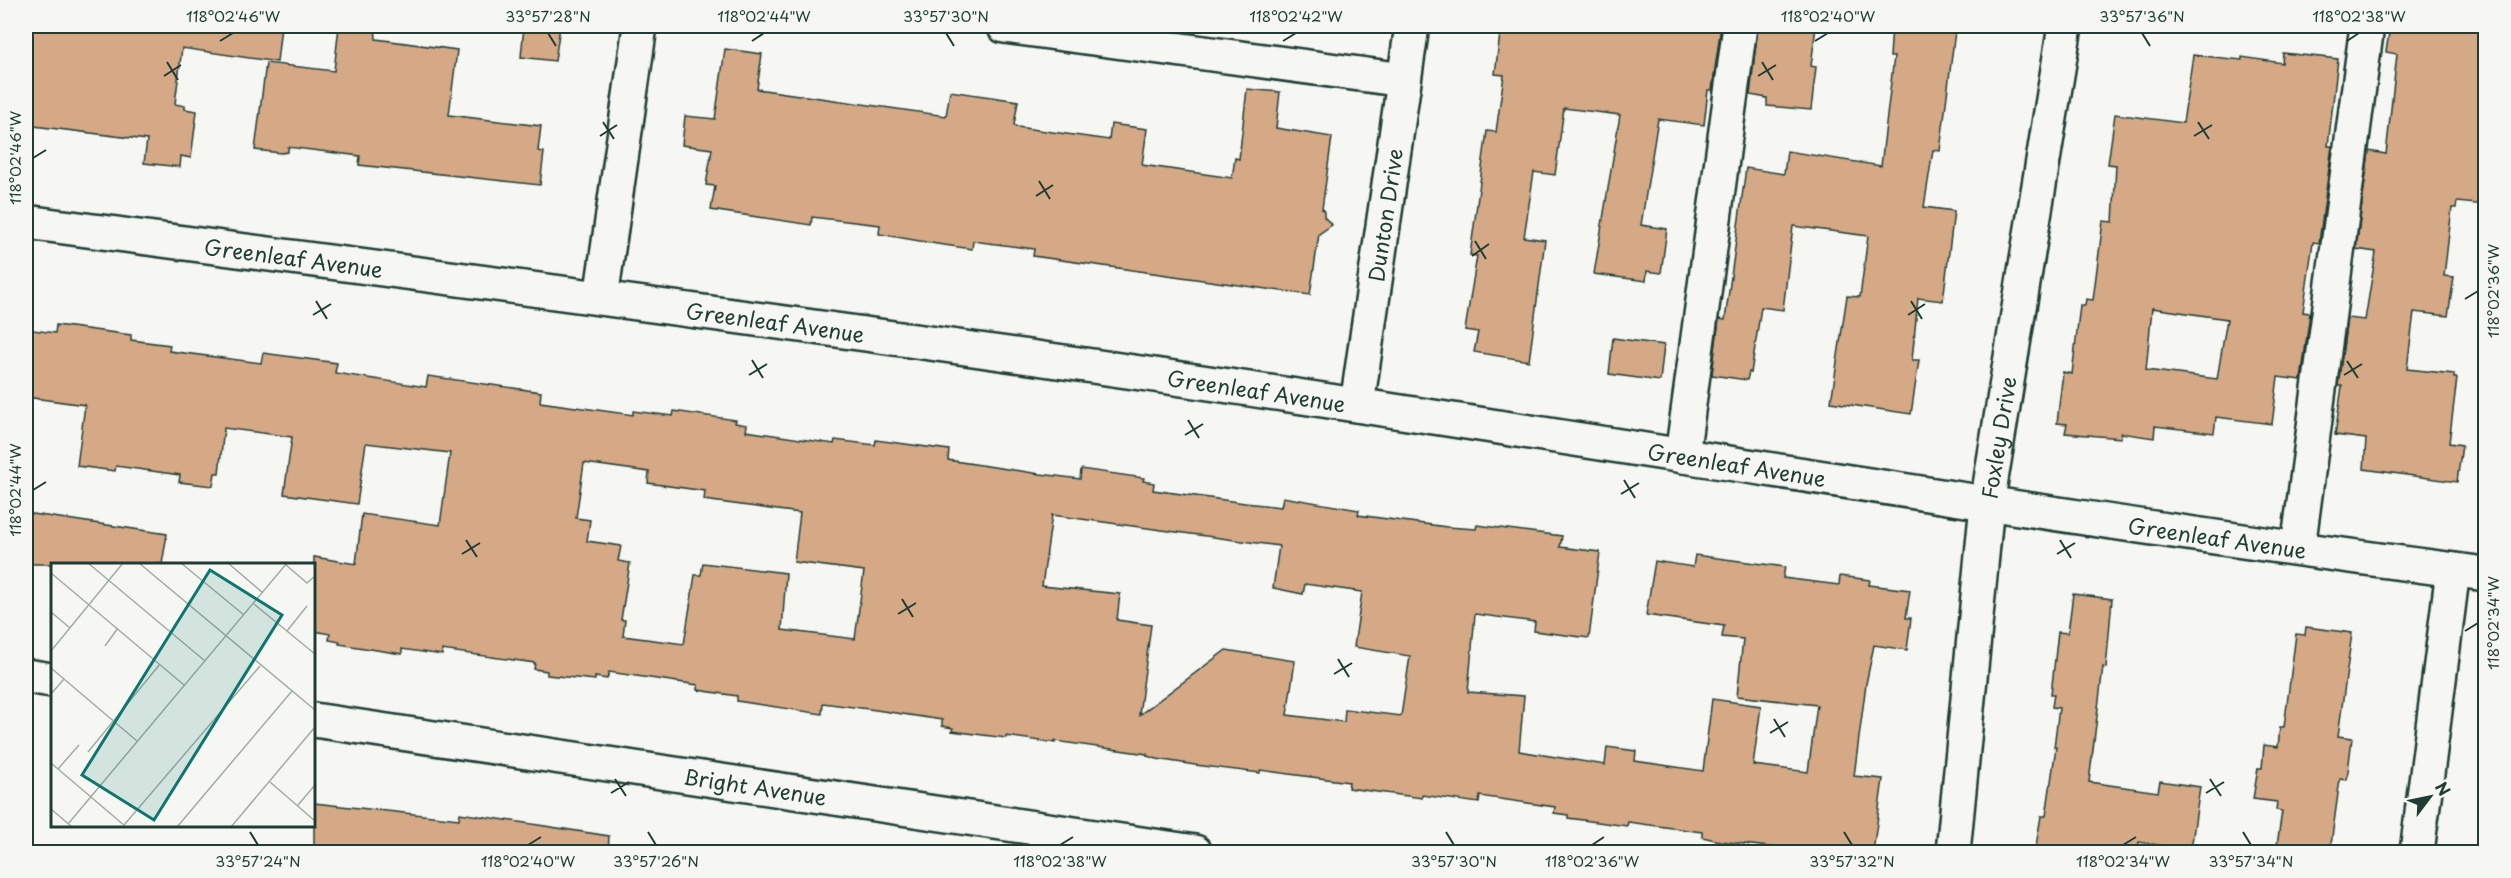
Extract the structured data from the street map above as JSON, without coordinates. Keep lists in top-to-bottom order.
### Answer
{
  "streets": {
    "street": [
      "Dunton Drive",
      "Greenleaf Avenue",
      "Foxley Drive",
      "Bright Avenue"
    ]
  },
  "crossings": [
    ["Dunton Drive", "Greenleaf Avenue"],
    ["Greenleaf Avenue", "Foxley Drive"]
  ],
  "north": "top right",
  "coordinates": [
    "118°02'46\"W",
    "33°57'28\"N",
    "118°02'44\"W",
    "33°57'30\"N",
    "118°02'42\"W",
    "118°02'40\"W",
    "33°57'36\"N",
    "118°02'38\"W",
    "118°02'36\"W",
    "118°02'34\"W",
    "33°57'24\"N",
    "33°57'26\"N",
    "33°57'32\"N",
    "33°57'34\"N"
  ]
}
